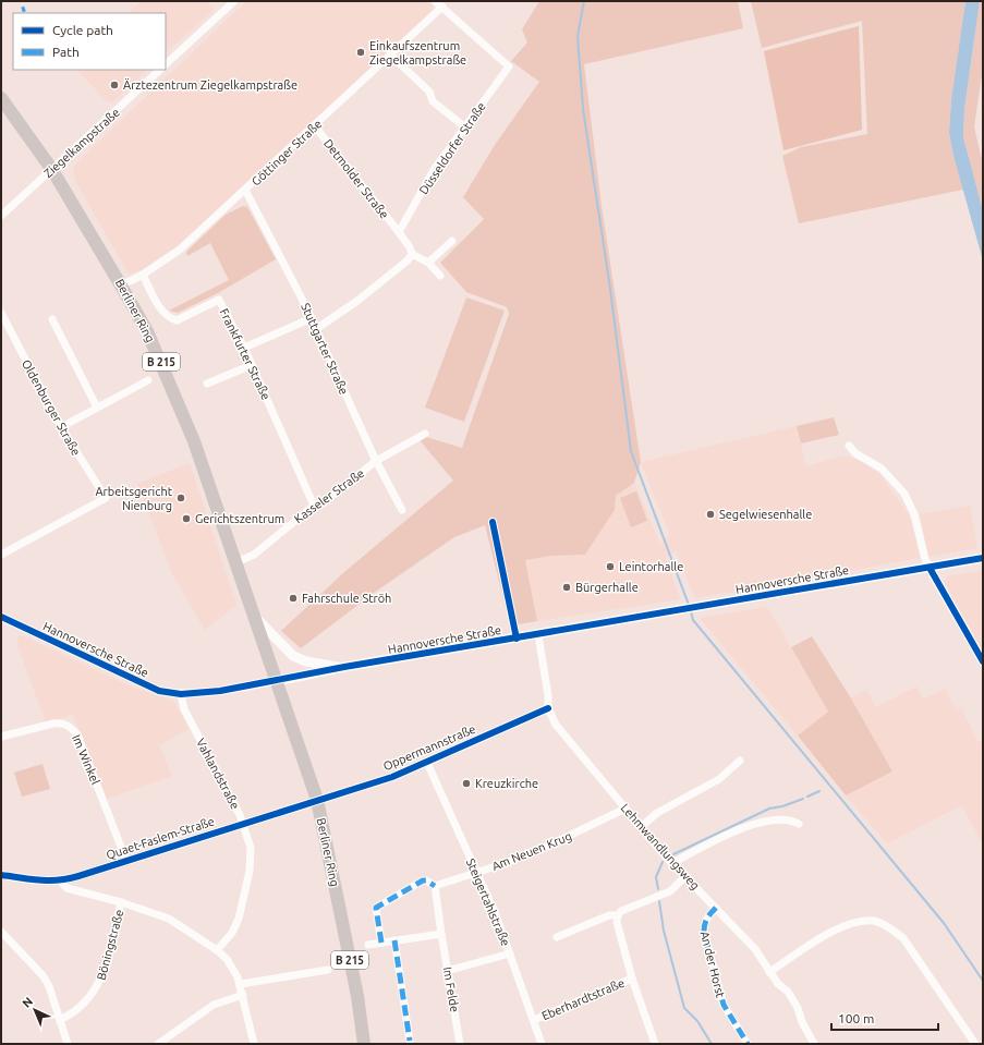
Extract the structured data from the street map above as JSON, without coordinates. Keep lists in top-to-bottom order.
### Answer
{
  "streets": {
    "main road": ["Berliner Ring", "B 215"],
    "street": [
      "Ziegelkampstraße",
      "Düsseldorfer Straße",
      "Göttinger Straße",
      "Detmolder Straße",
      "Stuttgarter Straße",
      "Frankfurter Straße",
      "Oldenburger Straße",
      "Kasseler Straße",
      "Hannoversche Straße",
      "Oppermannstraße",
      "Im Winkel",
      "Vahlandstraße",
      "Quaet-Faslem-Straße",
      "Lehmwandlungsweg",
      "Am Neuen Krug",
      "Steigertahlstraße",
      "Böningstraße",
      "An der Horst",
      "Im Felde",
      "Eberhardtstraße"
    ]
  },
  "crossings": [
    ["Ziegelkampstraße", "Berliner Ring"],
    ["Düsseldorfer Straße", "Göttinger Straße"],
    ["Düsseldorfer Straße", "Detmolder Straße"],
    ["Göttinger Straße", "Detmolder Straße"],
    ["Göttinger Straße", "Berliner Ring"],
    ["Göttinger Straße", "Stuttgarter Straße"],
    ["Göttinger Straße", "Frankfurter Straße"],
    ["Berliner Ring", "Kasseler Straße"],
    ["Berliner Ring", "Hannoversche Straße"],
    ["Berliner Ring", "Oppermannstraße"],
    ["Berliner Ring", "Quaet-Faslem-Straße"],
    ["Stuttgarter Straße", "Kasseler Straße"],
    ["Frankfurter Straße", "Kasseler Straße"],
    ["Hannoversche Straße", "Vahlandstraße"],
    ["Hannoversche Straße", "Lehmwandlungsweg"],
    ["Oppermannstraße", "Quaet-Faslem-Straße"],
    ["Oppermannstraße", "Lehmwandlungsweg"],
    ["Oppermannstraße", "Steigertahlstraße"],
    ["Im Winkel", "Quaet-Faslem-Straße"],
    ["Vahlandstraße", "Quaet-Faslem-Straße"],
    ["Quaet-Faslem-Straße", "Böningstraße"],
    ["Lehmwandlungsweg", "Am Neuen Krug"],
    ["Lehmwandlungsweg", "An der Horst"],
    ["Am Neuen Krug", "Steigertahlstraße"],
    ["Steigertahlstraße", "Eberhardtstraße"]
  ],
  "places": [
    "Einkaufszentrum Ziegelkampstraße",
    "Ärztezentrum Ziegelkampstraße",
    "Arbeitsgericht Nienburg",
    "Segelwiesenhalle",
    "Gerichtszentrum",
    "Leintorhalle",
    "Bürgerhalle",
    "Fahrschule Ströh",
    "Kreuzkirche"
  ],
  "legend": ["Cycle path", "Path"],
  "scale_bar": "100 m",
  "north": "top left"
}
